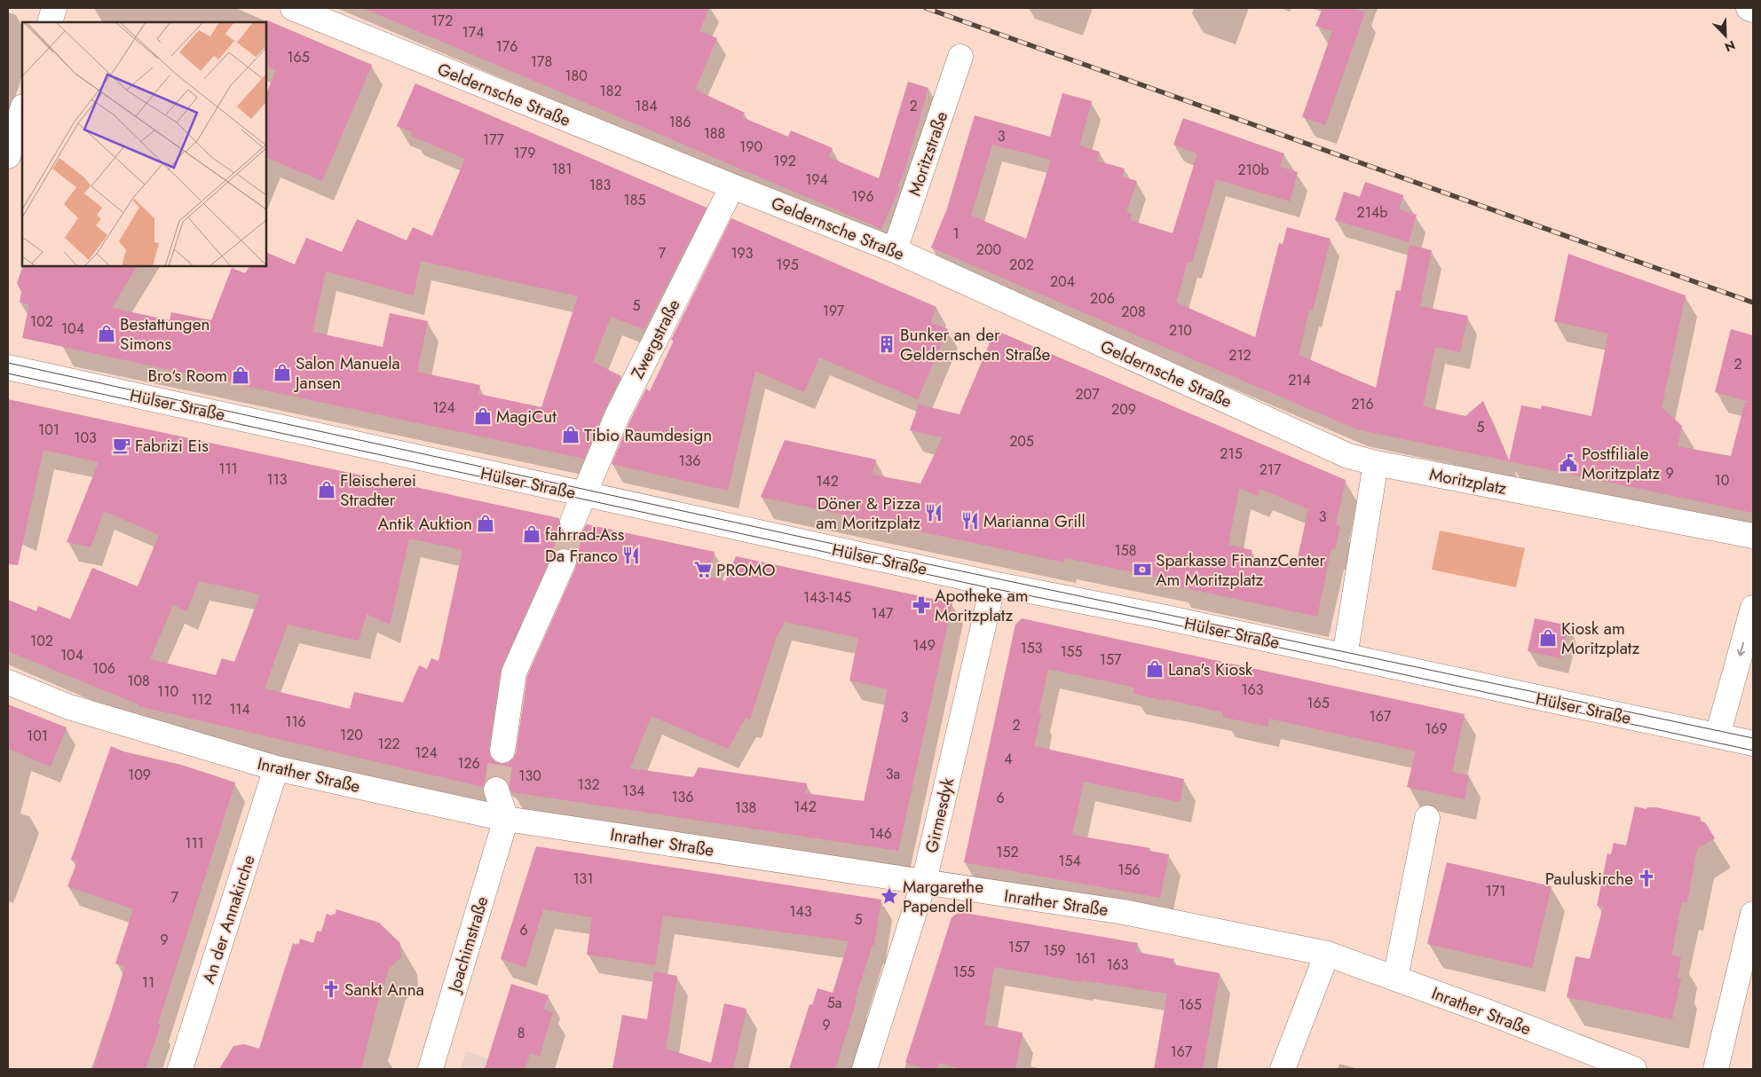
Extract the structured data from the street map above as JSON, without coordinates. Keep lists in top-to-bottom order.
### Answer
{
  "streets": {
    "street": [
      "Geldernsche Straße",
      "Moritzstraße",
      "Zwergstraße",
      "Hülser Straße",
      "Moritzplatz",
      "Inrather Straße",
      "Girmesdyk",
      "An der Annakirche",
      "Joachimstraße"
    ]
  },
  "crossings": [
    ["Geldernsche Straße", "Moritzstraße"],
    ["Geldernsche Straße", "Zwergstraße"],
    ["Geldernsche Straße", "Moritzplatz"],
    ["Zwergstraße", "Hülser Straße"],
    ["Hülser Straße", "Girmesdyk"],
    ["Inrather Straße", "Girmesdyk"],
    ["Inrather Straße", "An der Annakirche"],
    ["Inrather Straße", "Joachimstraße"]
  ],
  "places": {
    "shop": [
      "Bestattungen Simons",
      "Salon Manuela Jansen",
      "Bro‘s Room",
      "MagiCut",
      "Tibio Raumdesign",
      "Fleischerei Stradter",
      "Antik Auktion",
      "fahrrad-Ass",
      "Kiosk am Moritzplatz",
      "Lana's Kiosk"
    ],
    "building": ["Bunker an der Geldernschen Straße"],
    "cafe": ["Fabrizi Eis"],
    "public building": ["Postfiliale Moritzplatz"],
    "restaurant": ["Döner & Pizza am Moritzplatz", "Marianna Grill", "Da Franco"],
    "supermarket": ["PROMO"],
    "bank": ["Sparkasse FinanzCenter Am Moritzplatz"],
    "pharmacy": ["Apotheke am Moritzplatz"],
    "church": ["Pauluskirche", "Sankt Anna"],
    "place": ["Margarethe Papendell"]
  },
  "house_numbers": [
    "172",
    "174",
    "176",
    "165",
    "178",
    "180",
    "182",
    "184",
    "2",
    "186",
    "188",
    "3",
    "177",
    "190",
    "179",
    "192",
    "181",
    "210b",
    "194",
    "183",
    "196",
    "185",
    "214b",
    "1",
    "200",
    "7",
    "193",
    "195",
    "202",
    "204",
    "206",
    "5",
    "197",
    "208",
    "102",
    "104",
    "210",
    "212",
    "2",
    "214",
    "207",
    "216",
    "124",
    "209",
    "5",
    "101",
    "103",
    "205",
    "215",
    "136",
    "111",
    "217",
    "9",
    "113",
    "10",
    "142",
    "3",
    "158",
    "143-145",
    "147",
    "102",
    "149",
    "153",
    "155",
    "104",
    "157",
    "106",
    "108",
    "163",
    "110",
    "112",
    "165",
    "114",
    "167",
    "3",
    "116",
    "2",
    "169",
    "120",
    "101",
    "122",
    "124",
    "4",
    "126",
    "3a",
    "109",
    "130",
    "132",
    "134",
    "136",
    "6",
    "142",
    "138",
    "146",
    "111",
    "152",
    "154",
    "156",
    "131",
    "171",
    "7",
    "143",
    "5",
    "6",
    "9",
    "157",
    "159",
    "161",
    "163",
    "155",
    "11",
    "5a",
    "165",
    "9",
    "8",
    "167"
  ],
  "north": "bottom right"
}
